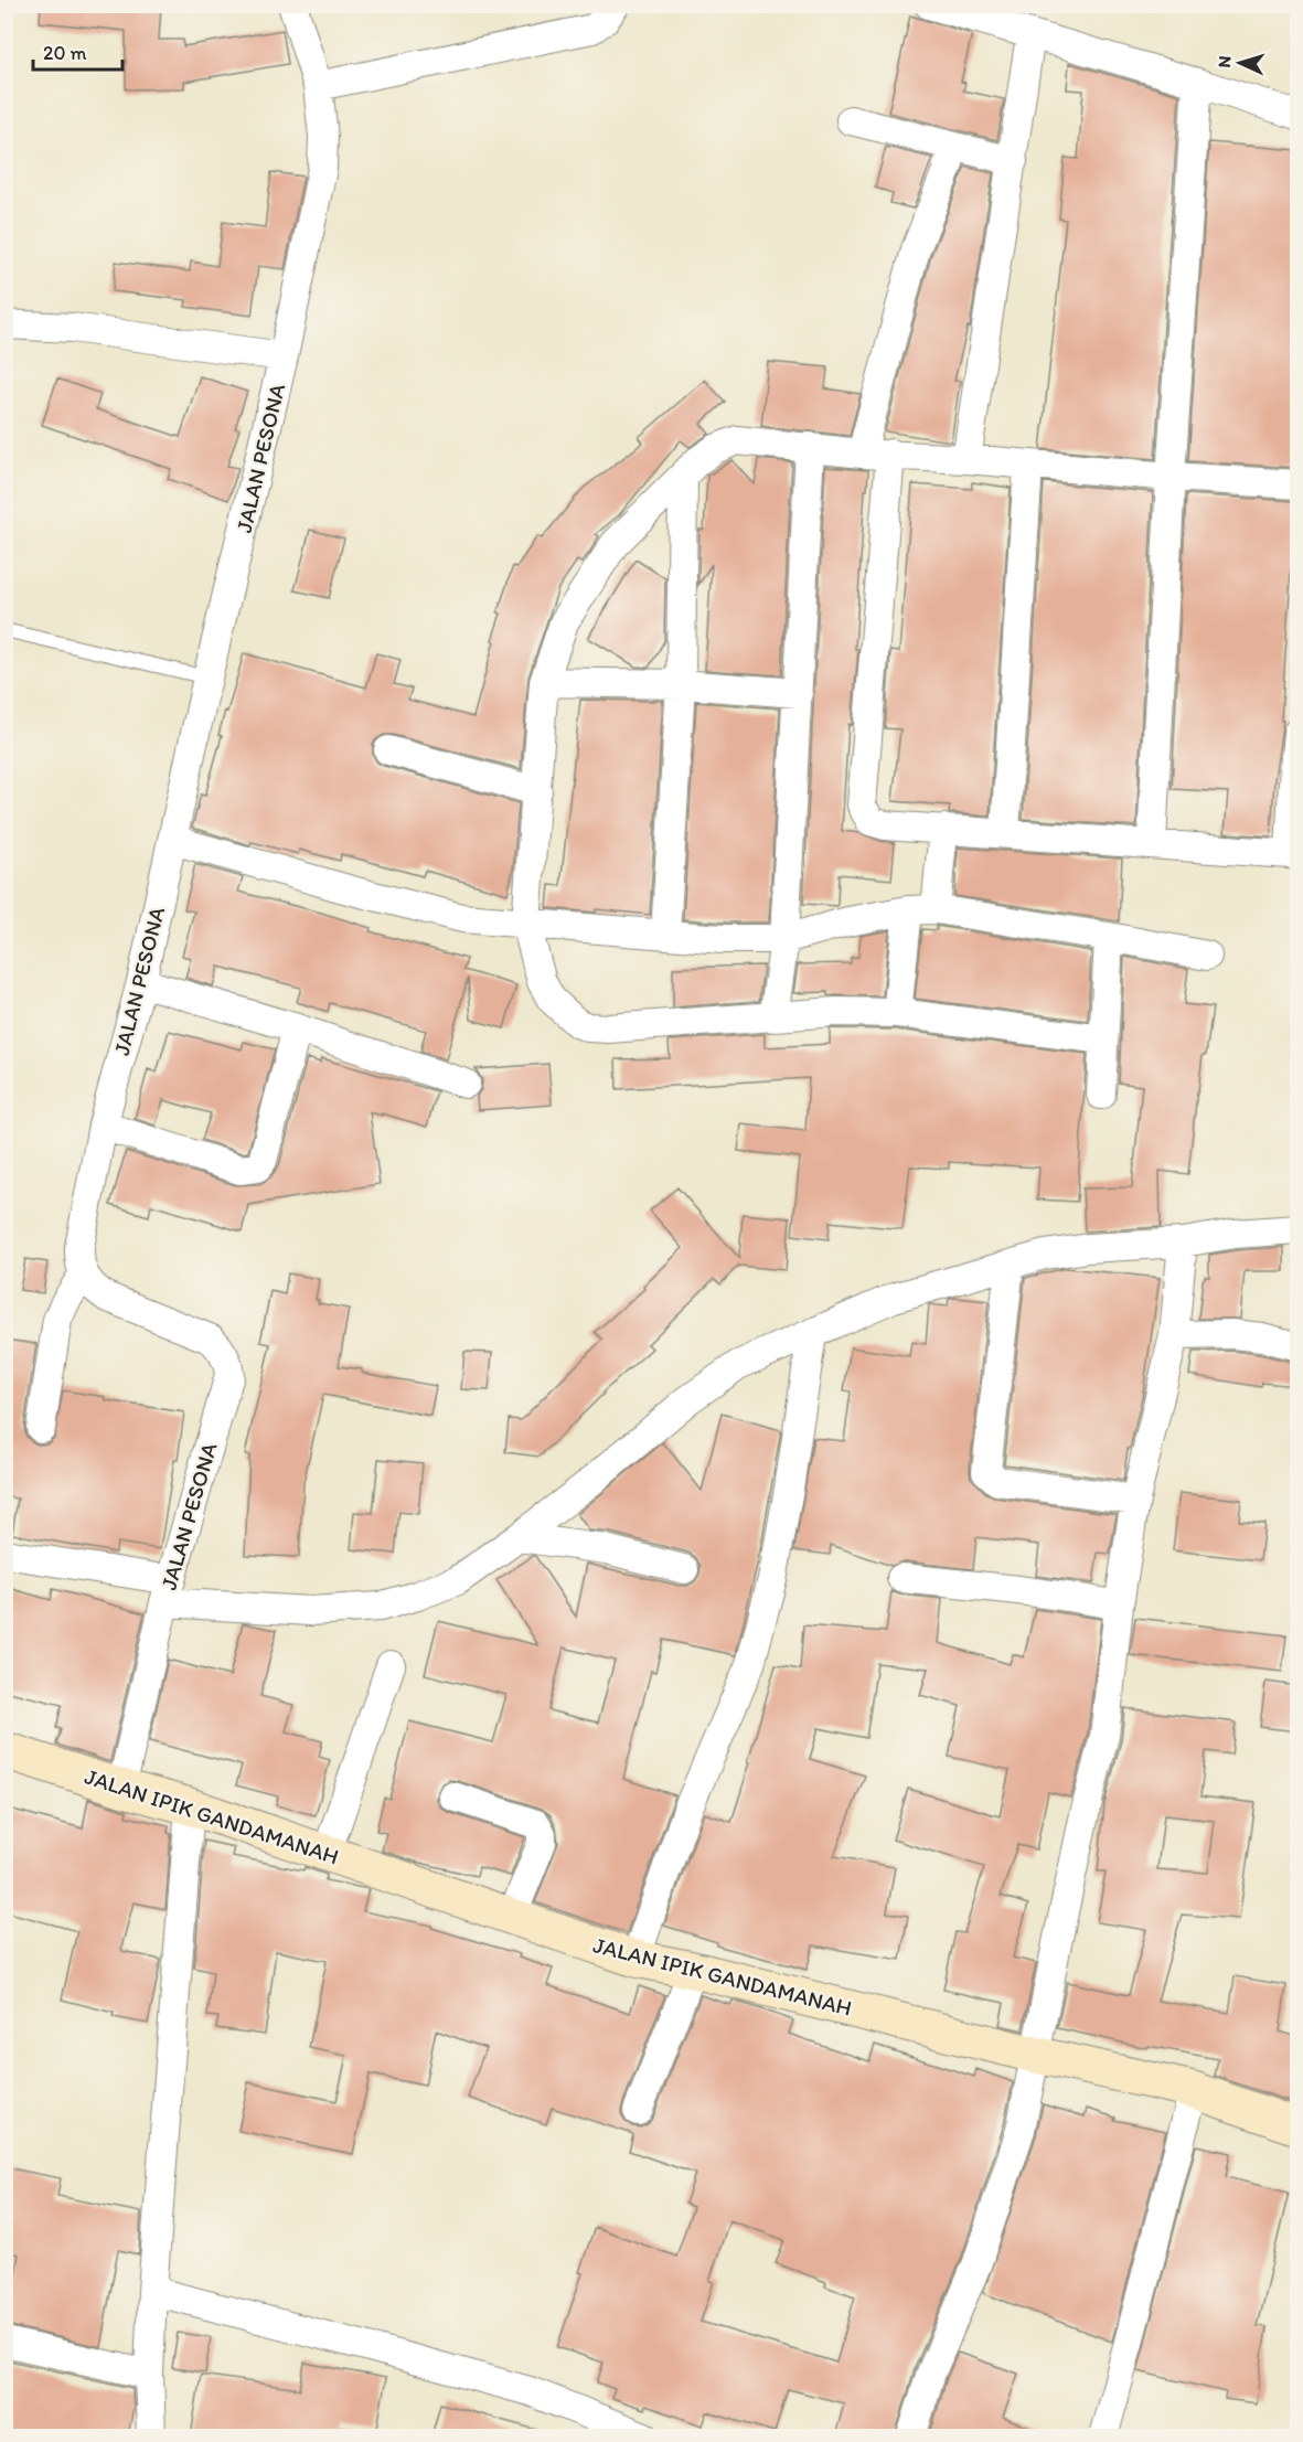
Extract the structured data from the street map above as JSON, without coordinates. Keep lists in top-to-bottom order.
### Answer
{
  "streets": {
    "street": ["JALAN PESONA", "JALAN IPIK GANDAMANAH"]
  },
  "crossings": [
    ["JALAN PESONA", "JALAN IPIK GANDAMANAH"]
  ],
  "scale_bar": "20 m",
  "north": "left"
}
